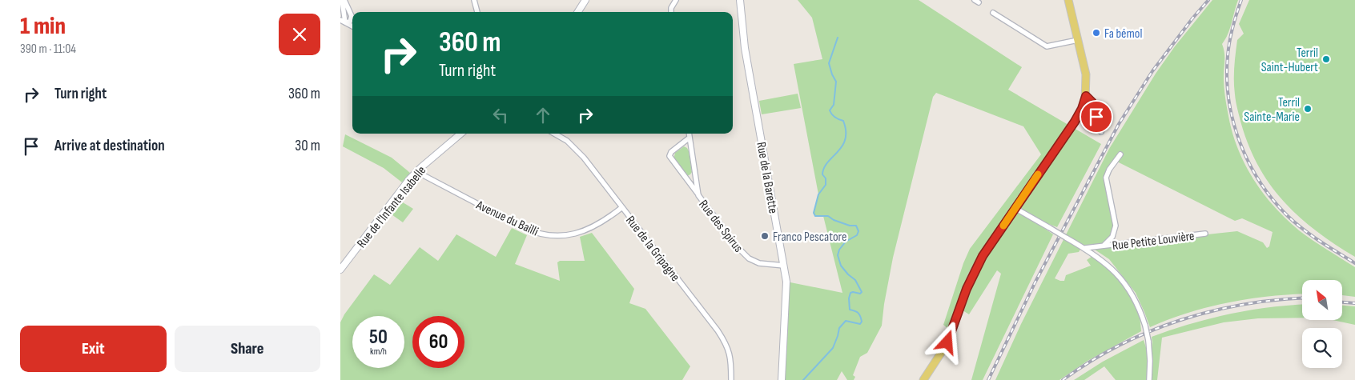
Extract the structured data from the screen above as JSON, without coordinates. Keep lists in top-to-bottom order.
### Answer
{
  "streets": {
    "street": [
      "Rue de la Barette",
      "Rue de l'Infante Isabelle",
      "Avenue du Bailli",
      "Rue des Spirus",
      "Rue Petite Louvière",
      "Rue de la Gripagne"
    ]
  },
  "crossings": [
    ["Rue de la Barette", "Rue des Spirus"],
    ["Rue de l'Infante Isabelle", "Avenue du Bailli"],
    ["Avenue du Bailli", "Rue de la Gripagne"]
  ],
  "places": [
    "Fa bémol",
    "Terril Saint-Hubert",
    "Terril Sainte-Marie",
    "Franco Pescatore"
  ],
  "north": "top left",
  "page": {
    "heading": ["1 min", "390 m · 11:04"],
    "turn": ["360 m", "Turn right"],
    "list": [
      {
        "name": "Turn right",
        "value": "360 m"
      },
      {
        "name": "Arrive at destination",
        "value": "30 m"
      }
    ],
    "speed": "50 km/h",
    "limit": "60",
    "buttons": ["Exit", "Share"]
  }
}
